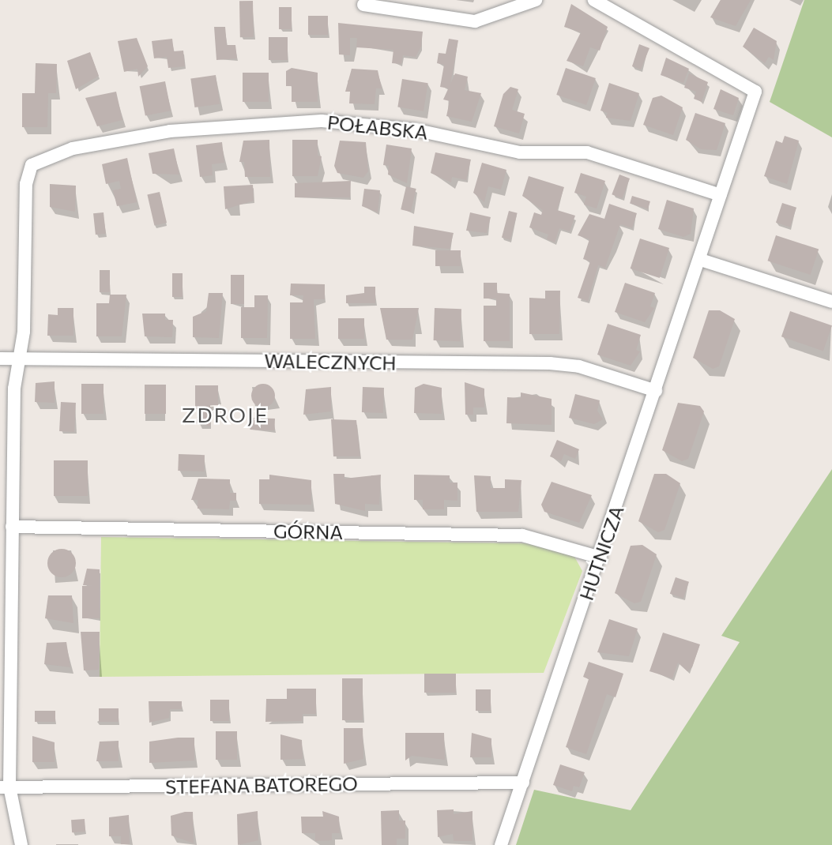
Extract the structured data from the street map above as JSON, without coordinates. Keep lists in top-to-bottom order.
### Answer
{
  "streets": {
    "street": [
      "POŁABSKA",
      "WALECZNYCH",
      "GÓRNA",
      "HUTNICZA",
      "STEFANA BATOREGO"
    ]
  },
  "crossings": [
    ["POŁABSKA", "WALECZNYCH"],
    ["POŁABSKA", "HUTNICZA"],
    ["WALECZNYCH", "HUTNICZA"],
    ["GÓRNA", "HUTNICZA"],
    ["HUTNICZA", "STEFANA BATOREGO"]
  ],
  "districts": ["ZDROJE"]
}
